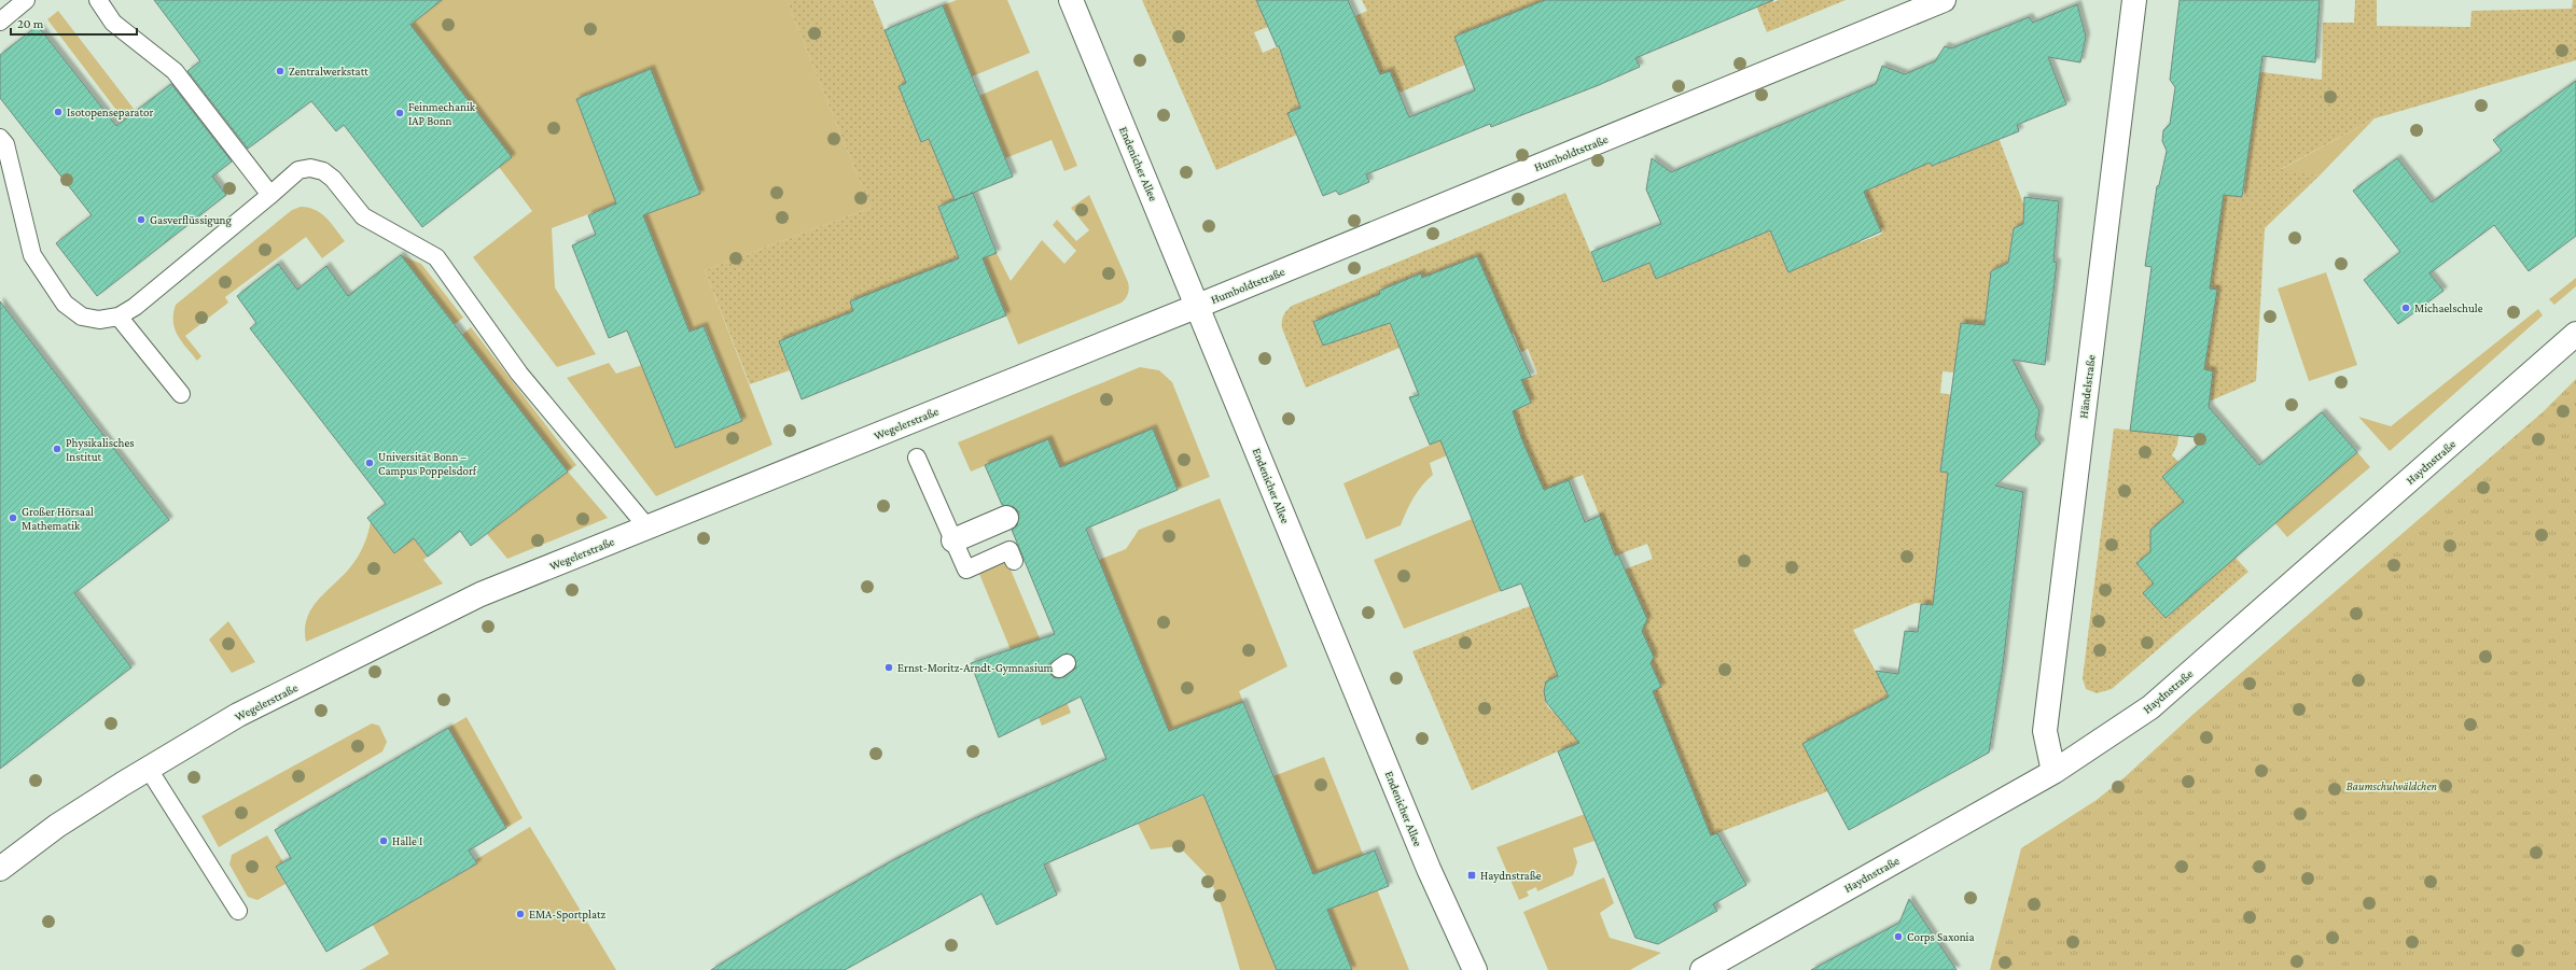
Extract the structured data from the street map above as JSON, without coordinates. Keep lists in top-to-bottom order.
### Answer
{
  "streets": {
    "street": [
      "Humboldtstraße",
      "Endenicher Allee",
      "Händelstraße",
      "Wegelerstraße",
      "Haydnstraße"
    ]
  },
  "crossings": [
    ["Humboldtstraße", "Endenicher Allee"],
    ["Humboldtstraße", "Wegelerstraße"],
    ["Endenicher Allee", "Wegelerstraße"],
    ["Händelstraße", "Haydnstraße"]
  ],
  "parks": ["Baumschulwäldchen"],
  "places": {
    "other": [
      "Zentralwerkstatt",
      "Isotopenseparator",
      "Feinmechanik IAP Bonn",
      "Gasverflüssigung",
      "Michaelschule",
      "Physikalisches Institut",
      "Universität Bonn – Campus Poppelsdorf",
      "Großer Hörsaal Mathematik",
      "Ernst-Moritz-Arndt-Gymnasium",
      "Halle I",
      "EMA-Sportplatz",
      "Corps Saxonia"
    ],
    "transit": ["Haydnstraße"]
  },
  "scale_bar": "20 m"
}
